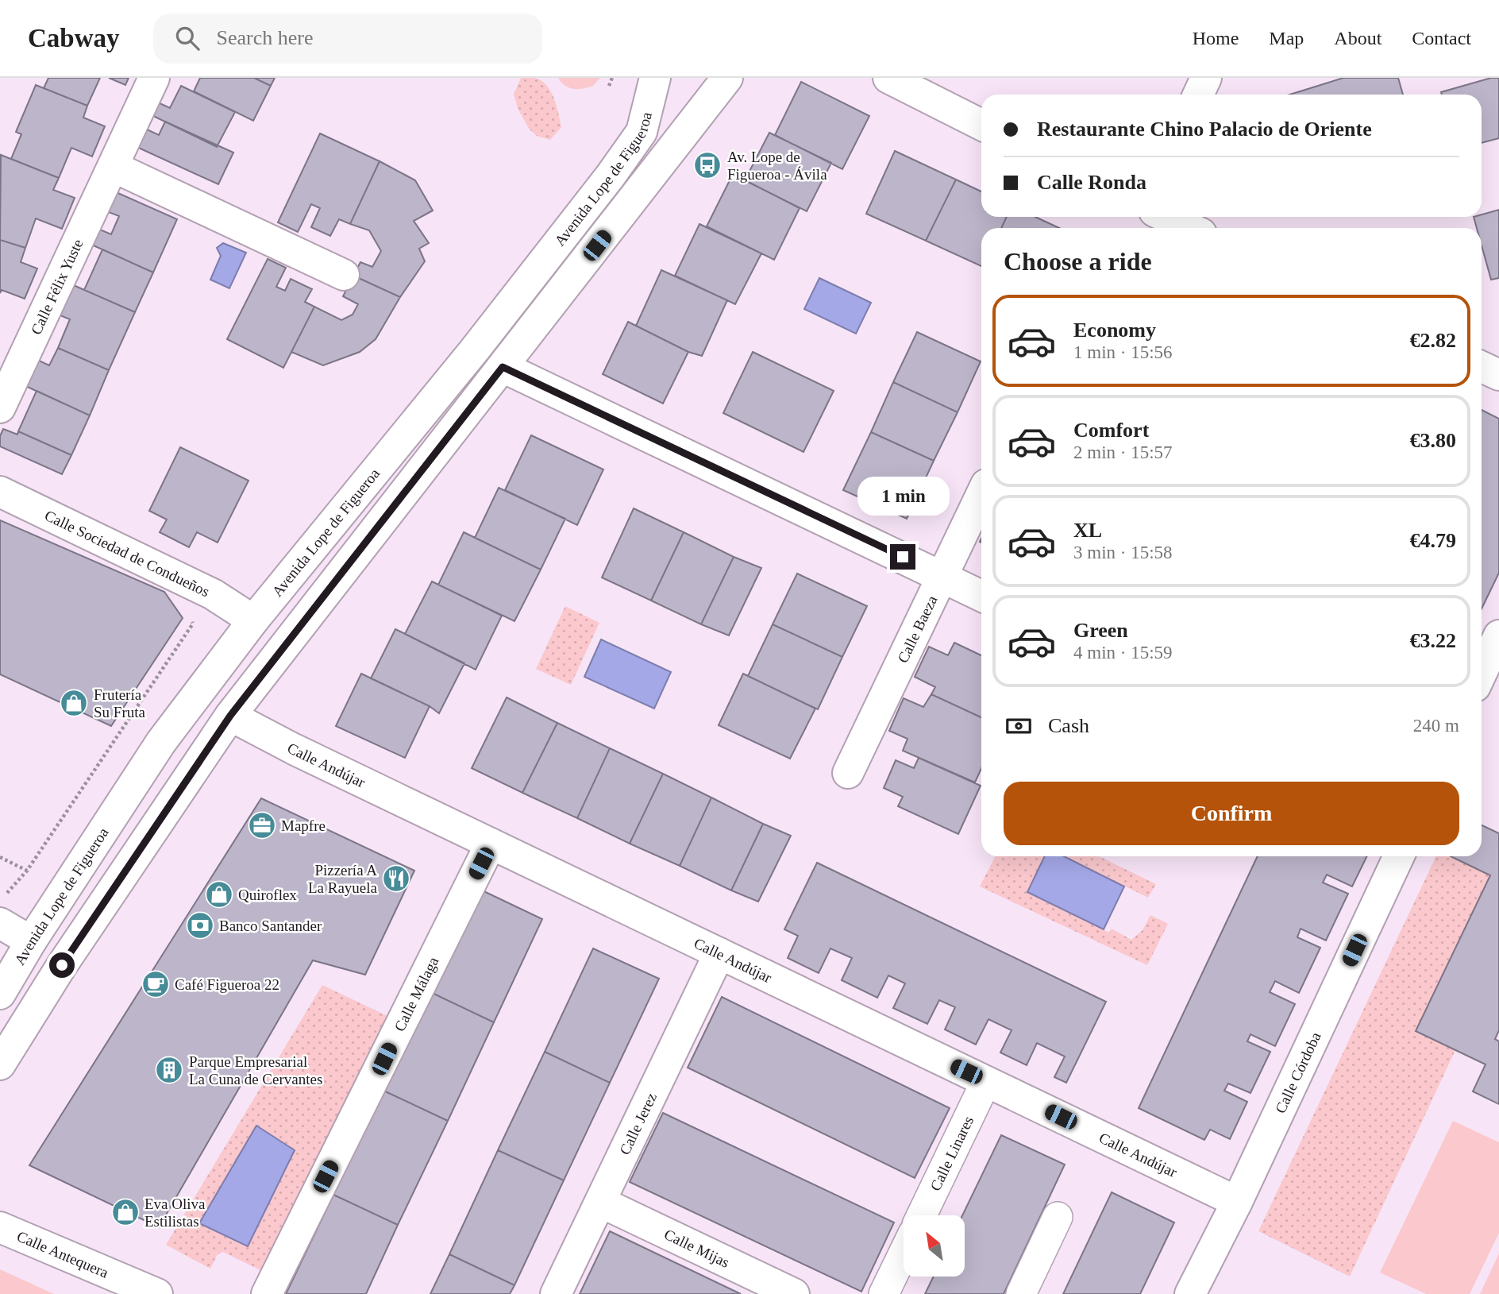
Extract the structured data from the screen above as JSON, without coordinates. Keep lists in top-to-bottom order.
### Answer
{
  "streets": {
    "street": [
      "Avenida Lope de Figueroa",
      "Calle Félix Yuste",
      "Calle Sociedad de Condueños",
      "Calle Baeza",
      "Calle Andújar",
      "Calle Málaga",
      "Calle Córdoba",
      "Calle Jerez",
      "Calle Linares",
      "Calle Mijas",
      "Calle Antequera"
    ]
  },
  "crossings": [
    ["Avenida Lope de Figueroa", "Calle Sociedad de Condueños"],
    ["Calle Andújar", "Calle Málaga"],
    ["Calle Andújar", "Calle Córdoba"],
    ["Calle Andújar", "Calle Jerez"],
    ["Calle Andújar", "Calle Linares"],
    ["Calle Jerez", "Calle Mijas"]
  ],
  "places": {
    "bus stop": ["Av. Lope de Figueroa - Ávila"],
    "shop": ["Frutería Su Fruta", "Quiroflex", "Eva Oliva Estilistas"],
    "office": ["Mapfre"],
    "restaurant": ["Pizzería A La Rayuela"],
    "bank": ["Banco Santander"],
    "cafe": ["Café Figueroa 22"],
    "building": ["Parque Empresarial La Cuna de Cervantes"]
  },
  "north": "top left",
  "page": {
    "header": "Cabway",
    "search": "Search here",
    "nav": [
      "Home",
      "Map",
      "About",
      "Contact"
    ],
    "banner": ["Restaurante Chino Palacio de Oriente", "Calle Ronda"],
    "heading": "Choose a ride",
    "list": [
      {
        "name": "Economy",
        "note": "1 min · 15:56",
        "value": "€2.82"
      },
      {
        "name": "Comfort",
        "note": "2 min · 15:57",
        "value": "€3.80"
      },
      {
        "name": "XL",
        "note": "3 min · 15:58",
        "value": "€4.79"
      },
      {
        "name": "Green",
        "note": "4 min · 15:59",
        "value": "€3.22"
      }
    ],
    "bubble": "1 min",
    "pay": ["Cash", "240 m"],
    "buttons": "Confirm"
  }
}
